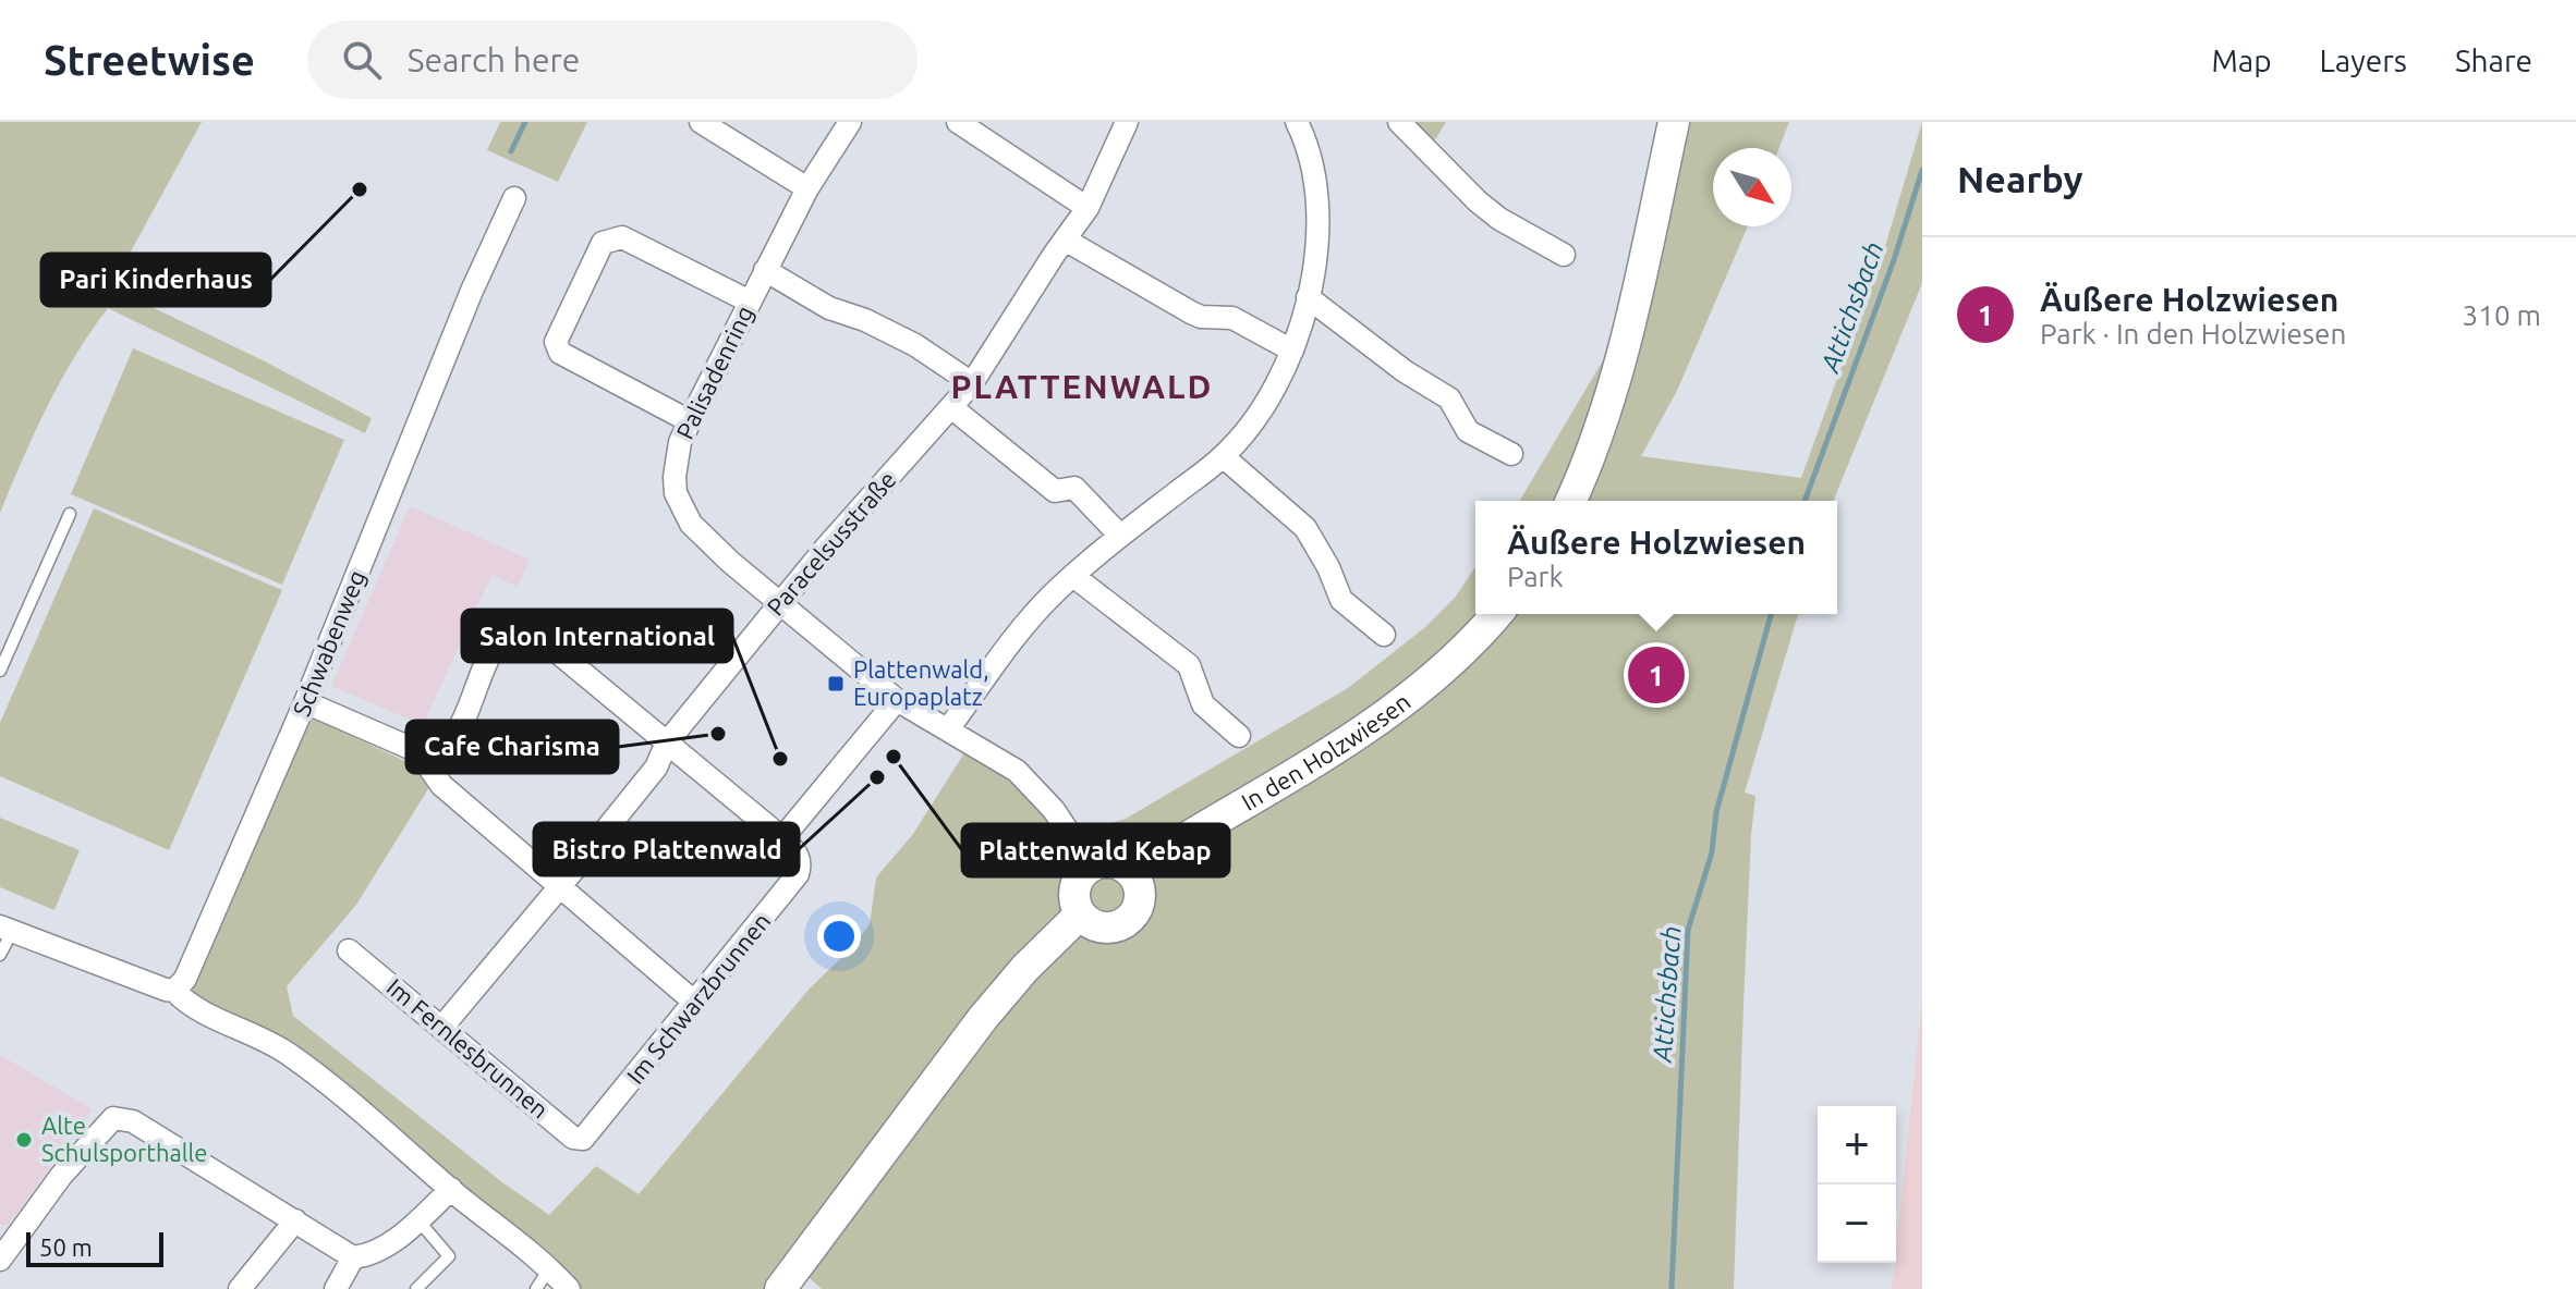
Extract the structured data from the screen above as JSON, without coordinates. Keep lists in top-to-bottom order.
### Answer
{
  "streets": {
    "street": [
      "Palisadenring",
      "Paracelsusstraße",
      "Schwabenweg",
      "In den Holzwiesen",
      "Im Schwarzbrunnen",
      "Im Fernlesbrunnen"
    ]
  },
  "crossings": [
    ["Palisadenring", "Paracelsusstraße"],
    ["Palisadenring", "In den Holzwiesen"],
    ["Paracelsusstraße", "Im Fernlesbrunnen"],
    ["Im Schwarzbrunnen", "Im Fernlesbrunnen"]
  ],
  "districts": ["PLATTENWALD"],
  "water": ["Attichsbach"],
  "places": {
    "other": [
      "Pari Kinderhaus",
      "Cafe Charisma",
      "Plattenwald Kebap",
      "Salon International",
      "Bistro Plattenwald",
      "Alte Schulsporthalle"
    ],
    "transit": ["Plattenwald, Europaplatz"]
  },
  "scale_bar": "50 m",
  "north": "bottom right",
  "page": {
    "header": "Streetwise",
    "search": "Search here",
    "nav": ["Map", "Layers", "Share"],
    "heading": "Nearby",
    "list": [
      {
        "mark": "1",
        "name": "Äußere Holzwiesen",
        "note": "Park · In den Holzwiesen",
        "value": "310 m"
      }
    ],
    "popup": ["Äußere Holzwiesen", "Park"],
    "pins": "1",
    "map_buttons": ["+", "−"],
    "scale": "50 m"
  }
}
